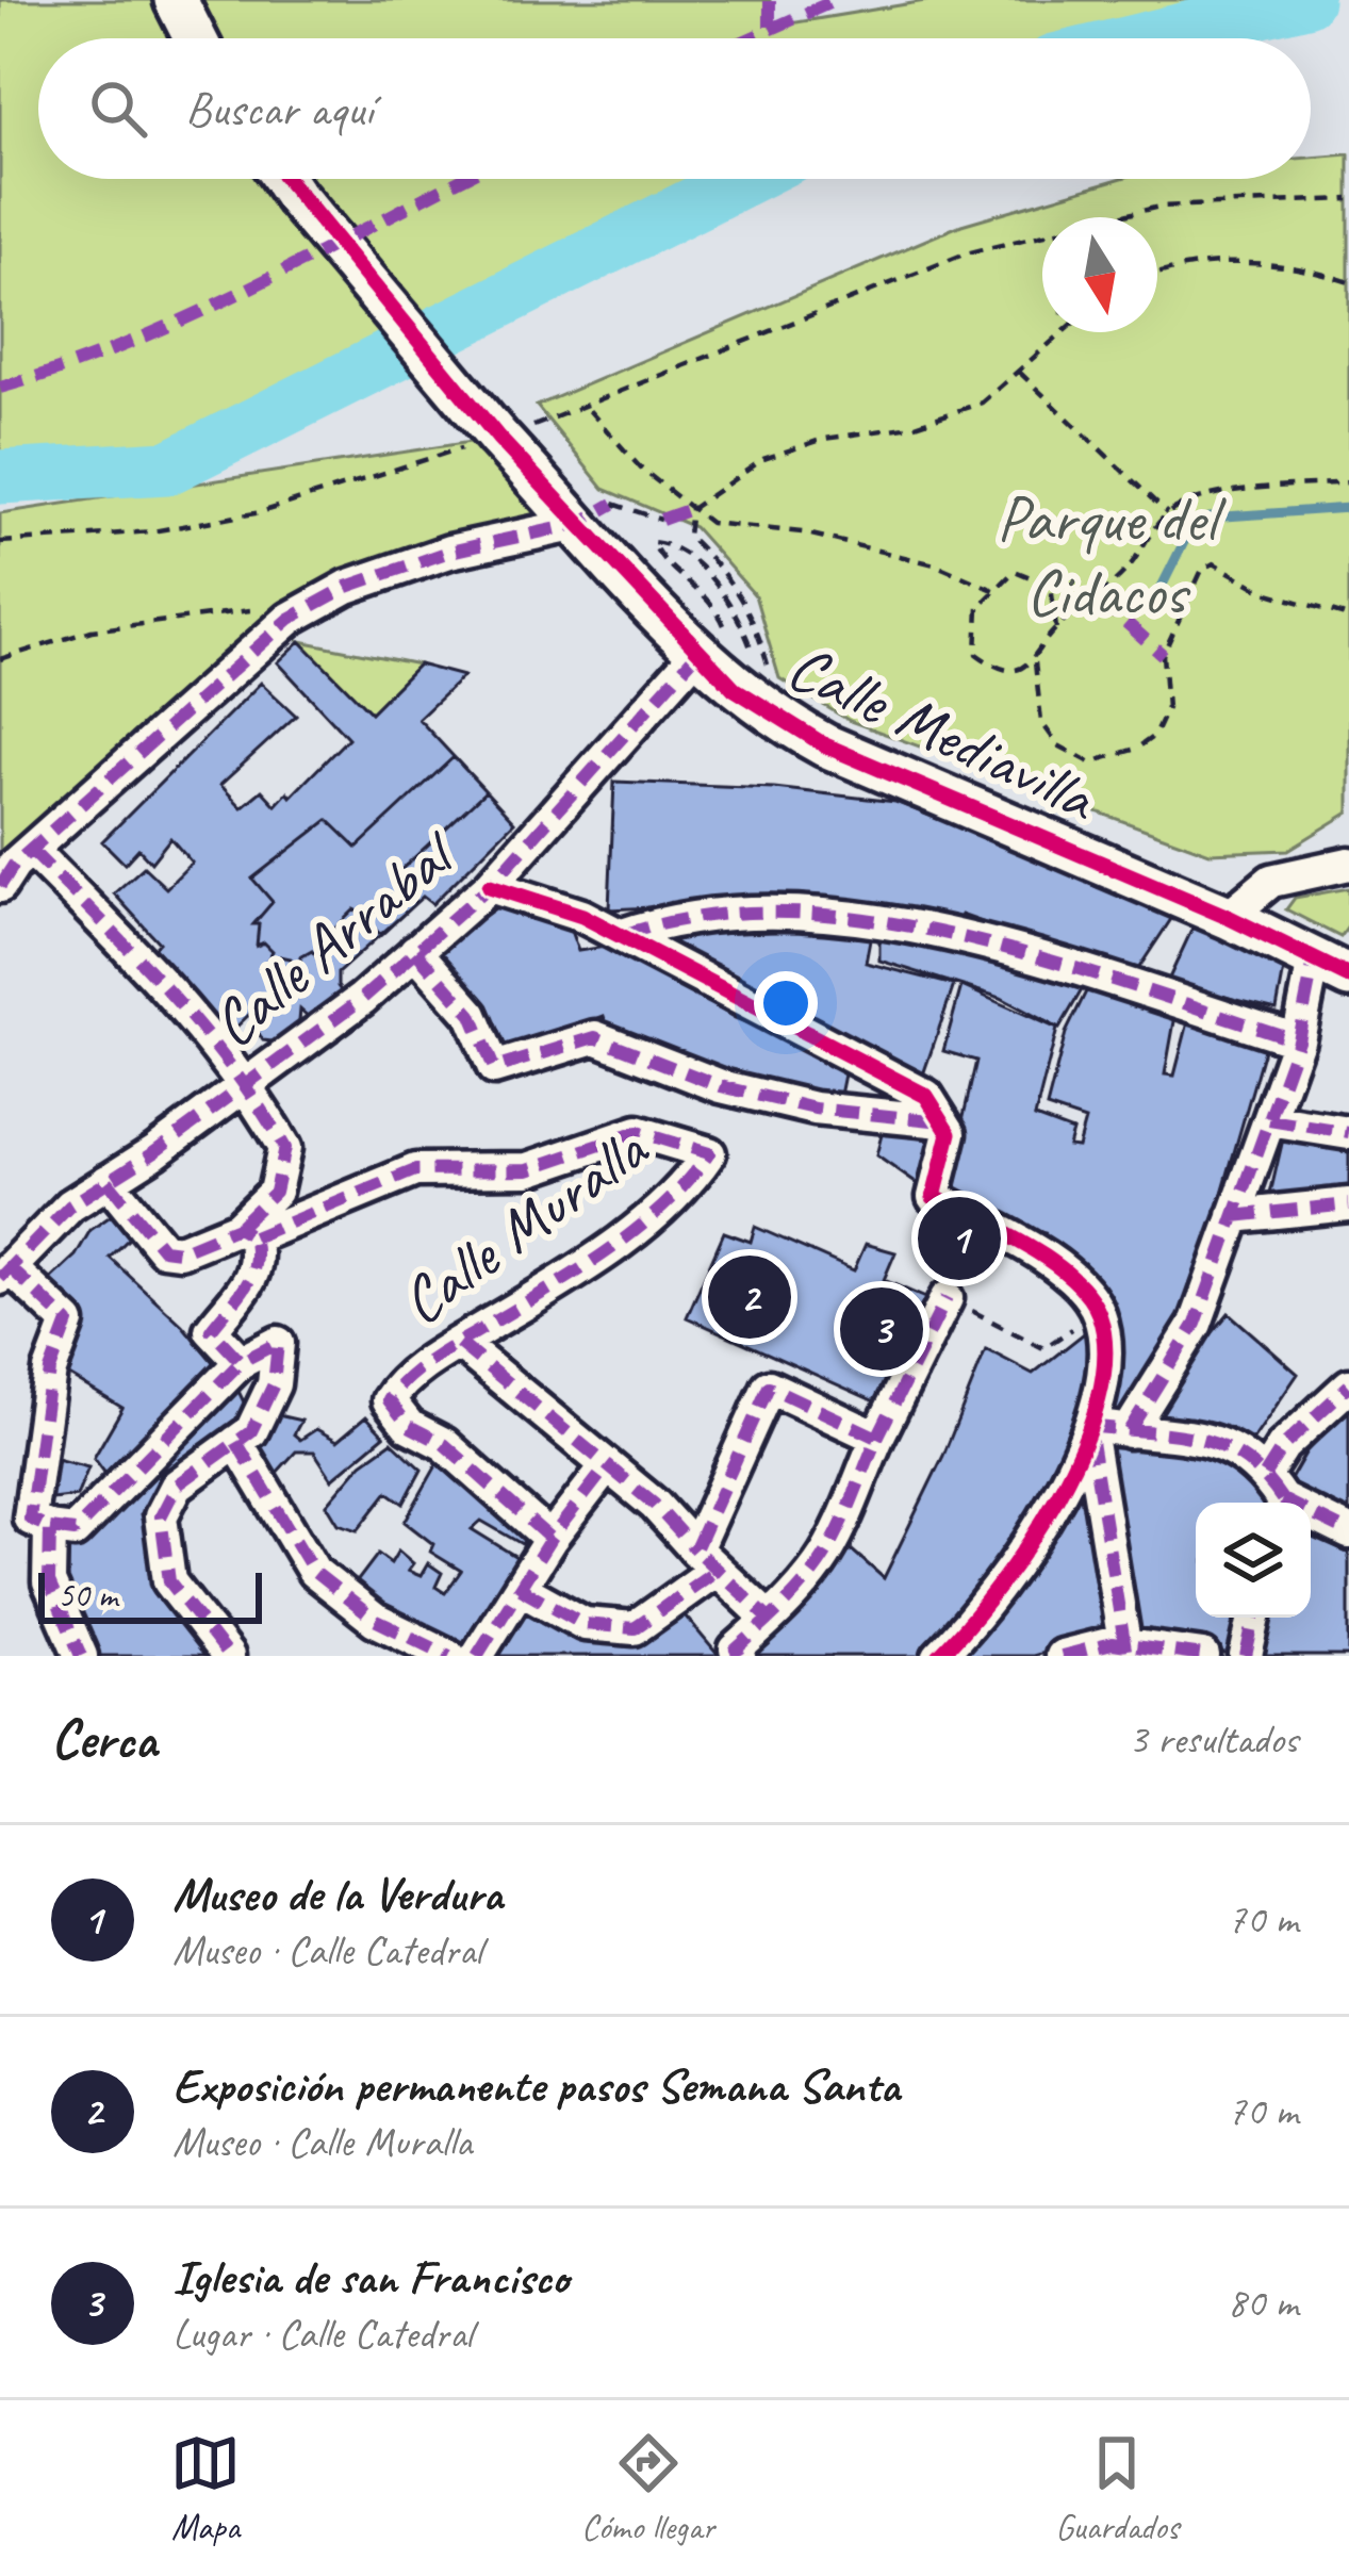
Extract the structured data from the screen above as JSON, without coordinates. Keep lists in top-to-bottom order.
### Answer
{
  "streets": {
    "street": ["Calle Mediavilla", "Calle Arrabal", "Calle Muralla"]
  },
  "crossings": [
    ["Calle Mediavilla", "Calle Arrabal"]
  ],
  "parks": ["Parque del Cidacos"],
  "scale_bar": "50 m",
  "north": "bottom",
  "page": {
    "search": "Buscar aquí",
    "pins": ["1", "2", "3"],
    "scale": "50 m",
    "heading": ["Cerca", "3 resultados"],
    "list": [
      {
        "mark": "1",
        "name": "Museo de la Verdura",
        "note": "Museo · Calle Catedral",
        "value": "70 m"
      },
      {
        "mark": "2",
        "name": "Exposición permanente pasos Semana Santa",
        "note": "Museo · Calle Muralla",
        "value": "70 m"
      },
      {
        "mark": "3",
        "name": "Iglesia de san Francisco",
        "note": "Lugar · Calle Catedral",
        "value": "80 m"
      }
    ],
    "nav": ["Mapa", "Cómo llegar", "Guardados"]
  }
}
